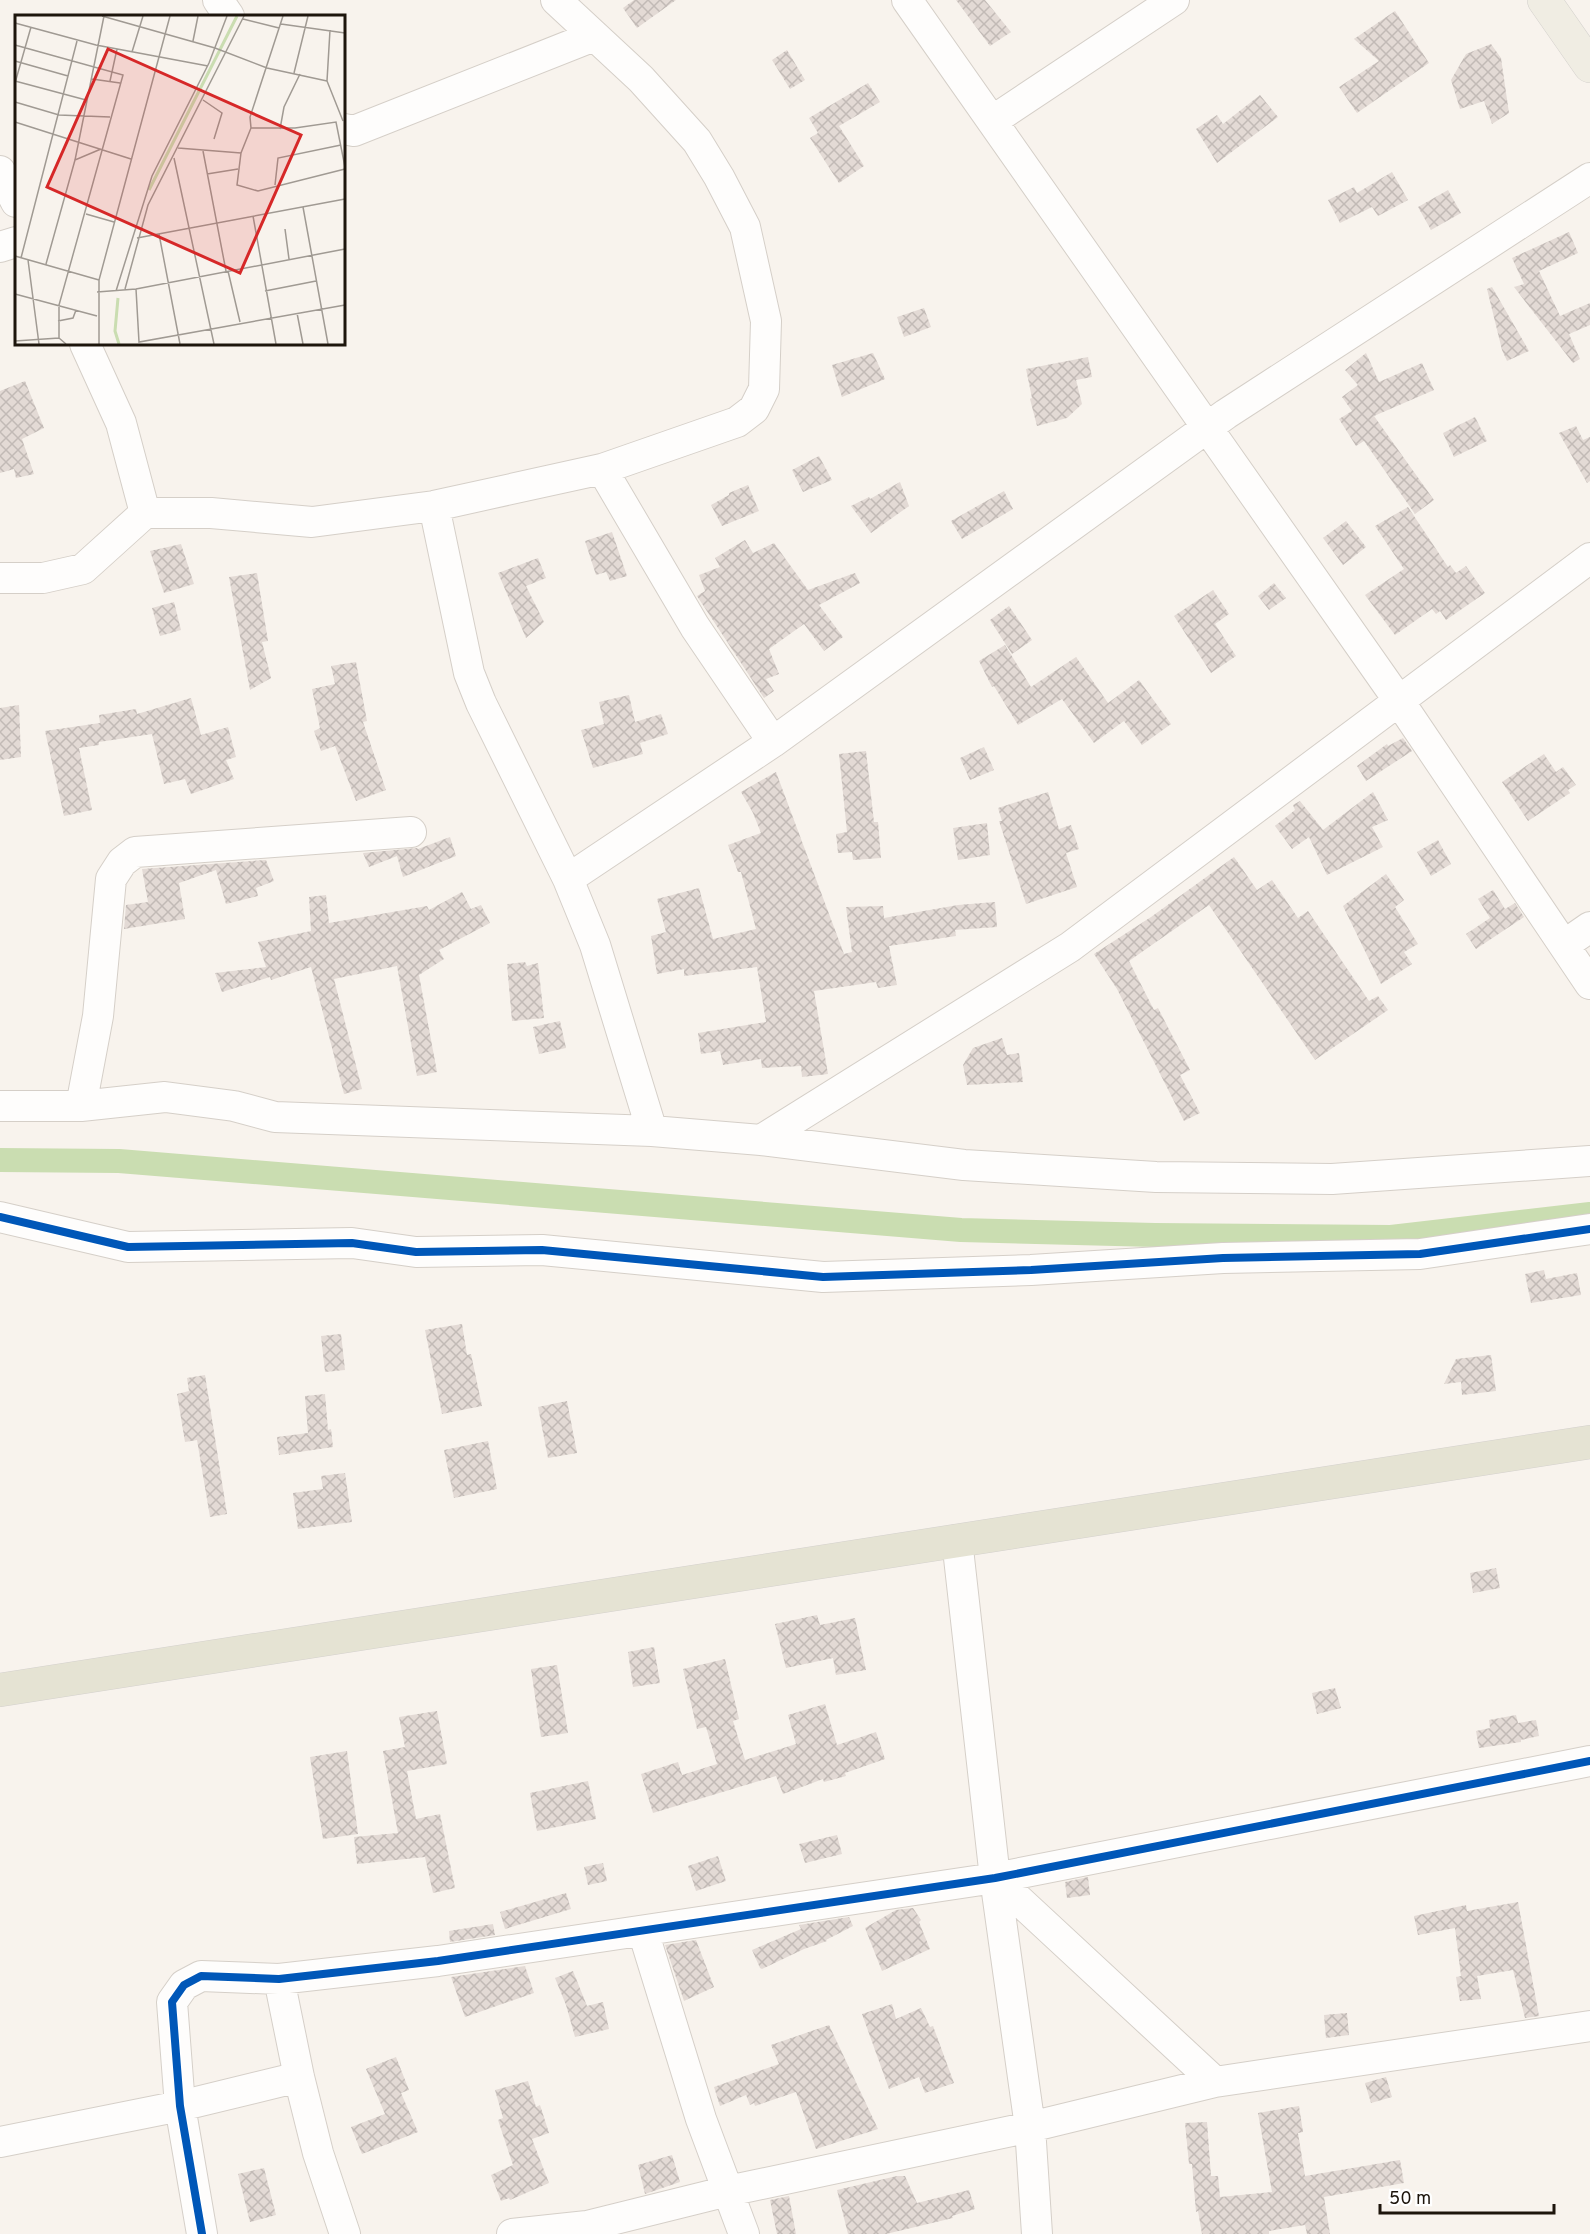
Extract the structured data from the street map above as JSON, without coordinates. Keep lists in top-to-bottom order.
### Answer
{
  "scale_bar": "50 m"
}
